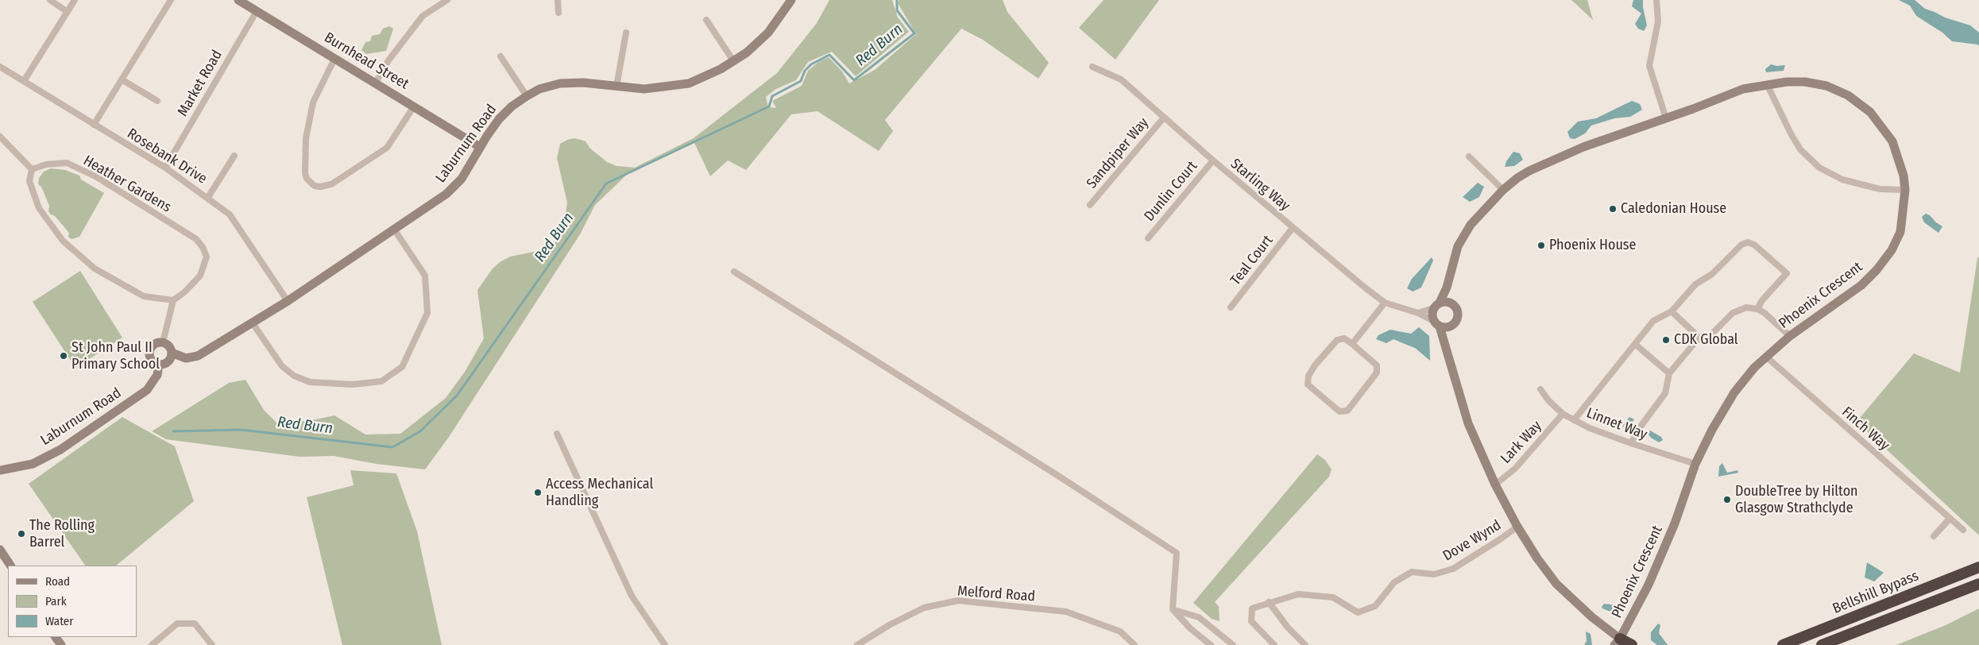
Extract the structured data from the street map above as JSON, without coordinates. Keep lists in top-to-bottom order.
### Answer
{
  "streets": {
    "highway": ["Bellshill Bypass"],
    "street": [
      "Burnhead Street",
      "Market Road",
      "Laburnum Road",
      "Sandpiper Way",
      "Rosebank Drive",
      "Heather Gardens",
      "Starling Way",
      "Dunlin Court",
      "Teal Court",
      "Phoenix Crescent",
      "Linnet Way",
      "Finch Way",
      "Lark Way",
      "Dove Wynd",
      "Melford Road"
    ]
  },
  "crossings": [
    ["Burnhead Street", "Market Road"],
    ["Burnhead Street", "Laburnum Road"],
    ["Market Road", "Rosebank Drive"],
    ["Laburnum Road", "Rosebank Drive"],
    ["Sandpiper Way", "Starling Way"],
    ["Starling Way", "Dunlin Court"],
    ["Starling Way", "Teal Court"],
    ["Starling Way", "Phoenix Crescent"],
    ["Phoenix Crescent", "Linnet Way"],
    ["Phoenix Crescent", "Finch Way"],
    ["Phoenix Crescent", "Lark Way"],
    ["Phoenix Crescent", "Dove Wynd"],
    ["Linnet Way", "Lark Way"]
  ],
  "water": ["Red Burn"],
  "places": [
    "Caledonian House",
    "Phoenix House",
    "CDK Global",
    "St John Paul II Primary School",
    "Access Mechanical Handling",
    "DoubleTree by Hilton Glasgow Strathclyde",
    "The Rolling Barrel"
  ],
  "legend": ["Road", "Park", "Water"]
}
